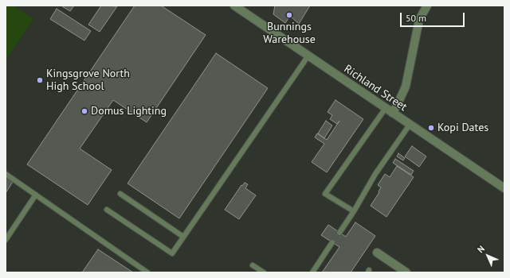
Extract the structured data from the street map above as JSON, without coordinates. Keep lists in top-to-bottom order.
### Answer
{
  "streets": {
    "street": ["Richland Street"]
  },
  "places": [
    "Bunnings Warehouse",
    "Kingsgrove North High School",
    "Domus Lighting",
    "Kopi Dates"
  ],
  "scale_bar": "50 m",
  "north": "top left"
}
